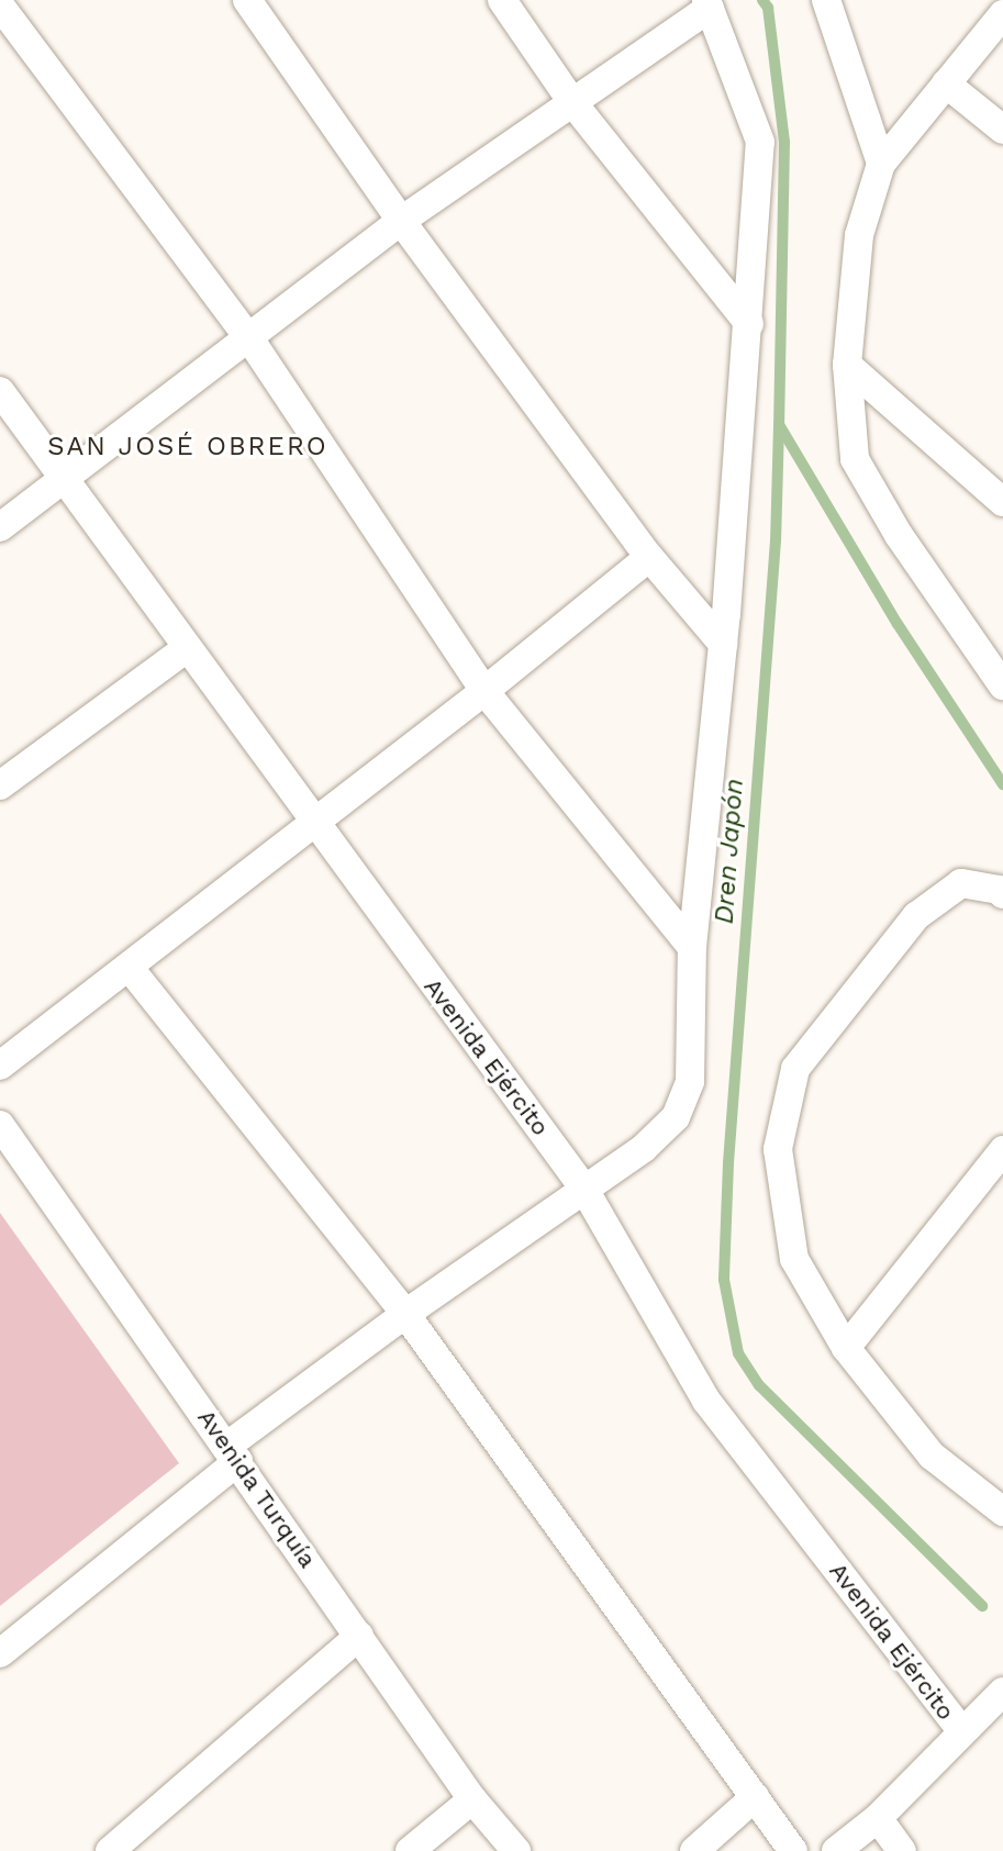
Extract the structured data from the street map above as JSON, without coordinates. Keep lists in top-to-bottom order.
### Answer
{
  "streets": {
    "street": ["Avenida Ejército", "Avenida Turquía"]
  },
  "districts": ["SAN JOSÉ OBRERO"],
  "water": ["Dren Japón"]
}
